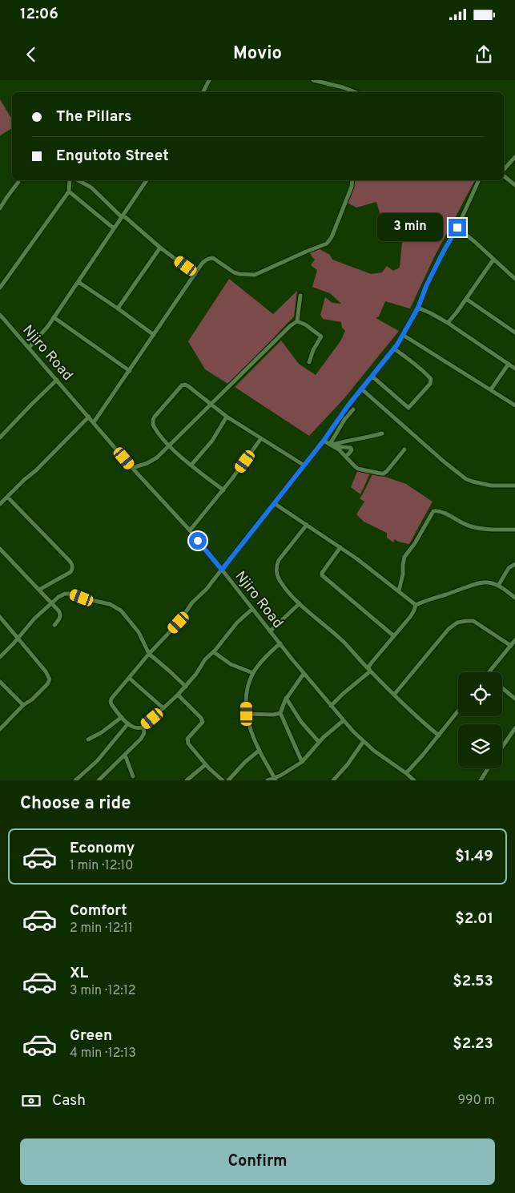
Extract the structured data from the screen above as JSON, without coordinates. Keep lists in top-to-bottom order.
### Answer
{
  "streets": {
    "street": ["Njiro Road"]
  },
  "page": {
    "status": "12:06",
    "header": "Movio",
    "banner": ["The Pillars", "Engutoto Street"],
    "bubble": "3 min",
    "heading": "Choose a ride",
    "list": [
      {
        "name": "Economy",
        "note": "1 min · 12:10",
        "value": "$1.49"
      },
      {
        "name": "Comfort",
        "note": "2 min · 12:11",
        "value": "$2.01"
      },
      {
        "name": "XL",
        "note": "3 min · 12:12",
        "value": "$2.53"
      },
      {
        "name": "Green",
        "note": "4 min · 12:13",
        "value": "$2.23"
      }
    ],
    "pay": ["Cash", "990 m"],
    "buttons": "Confirm"
  }
}
